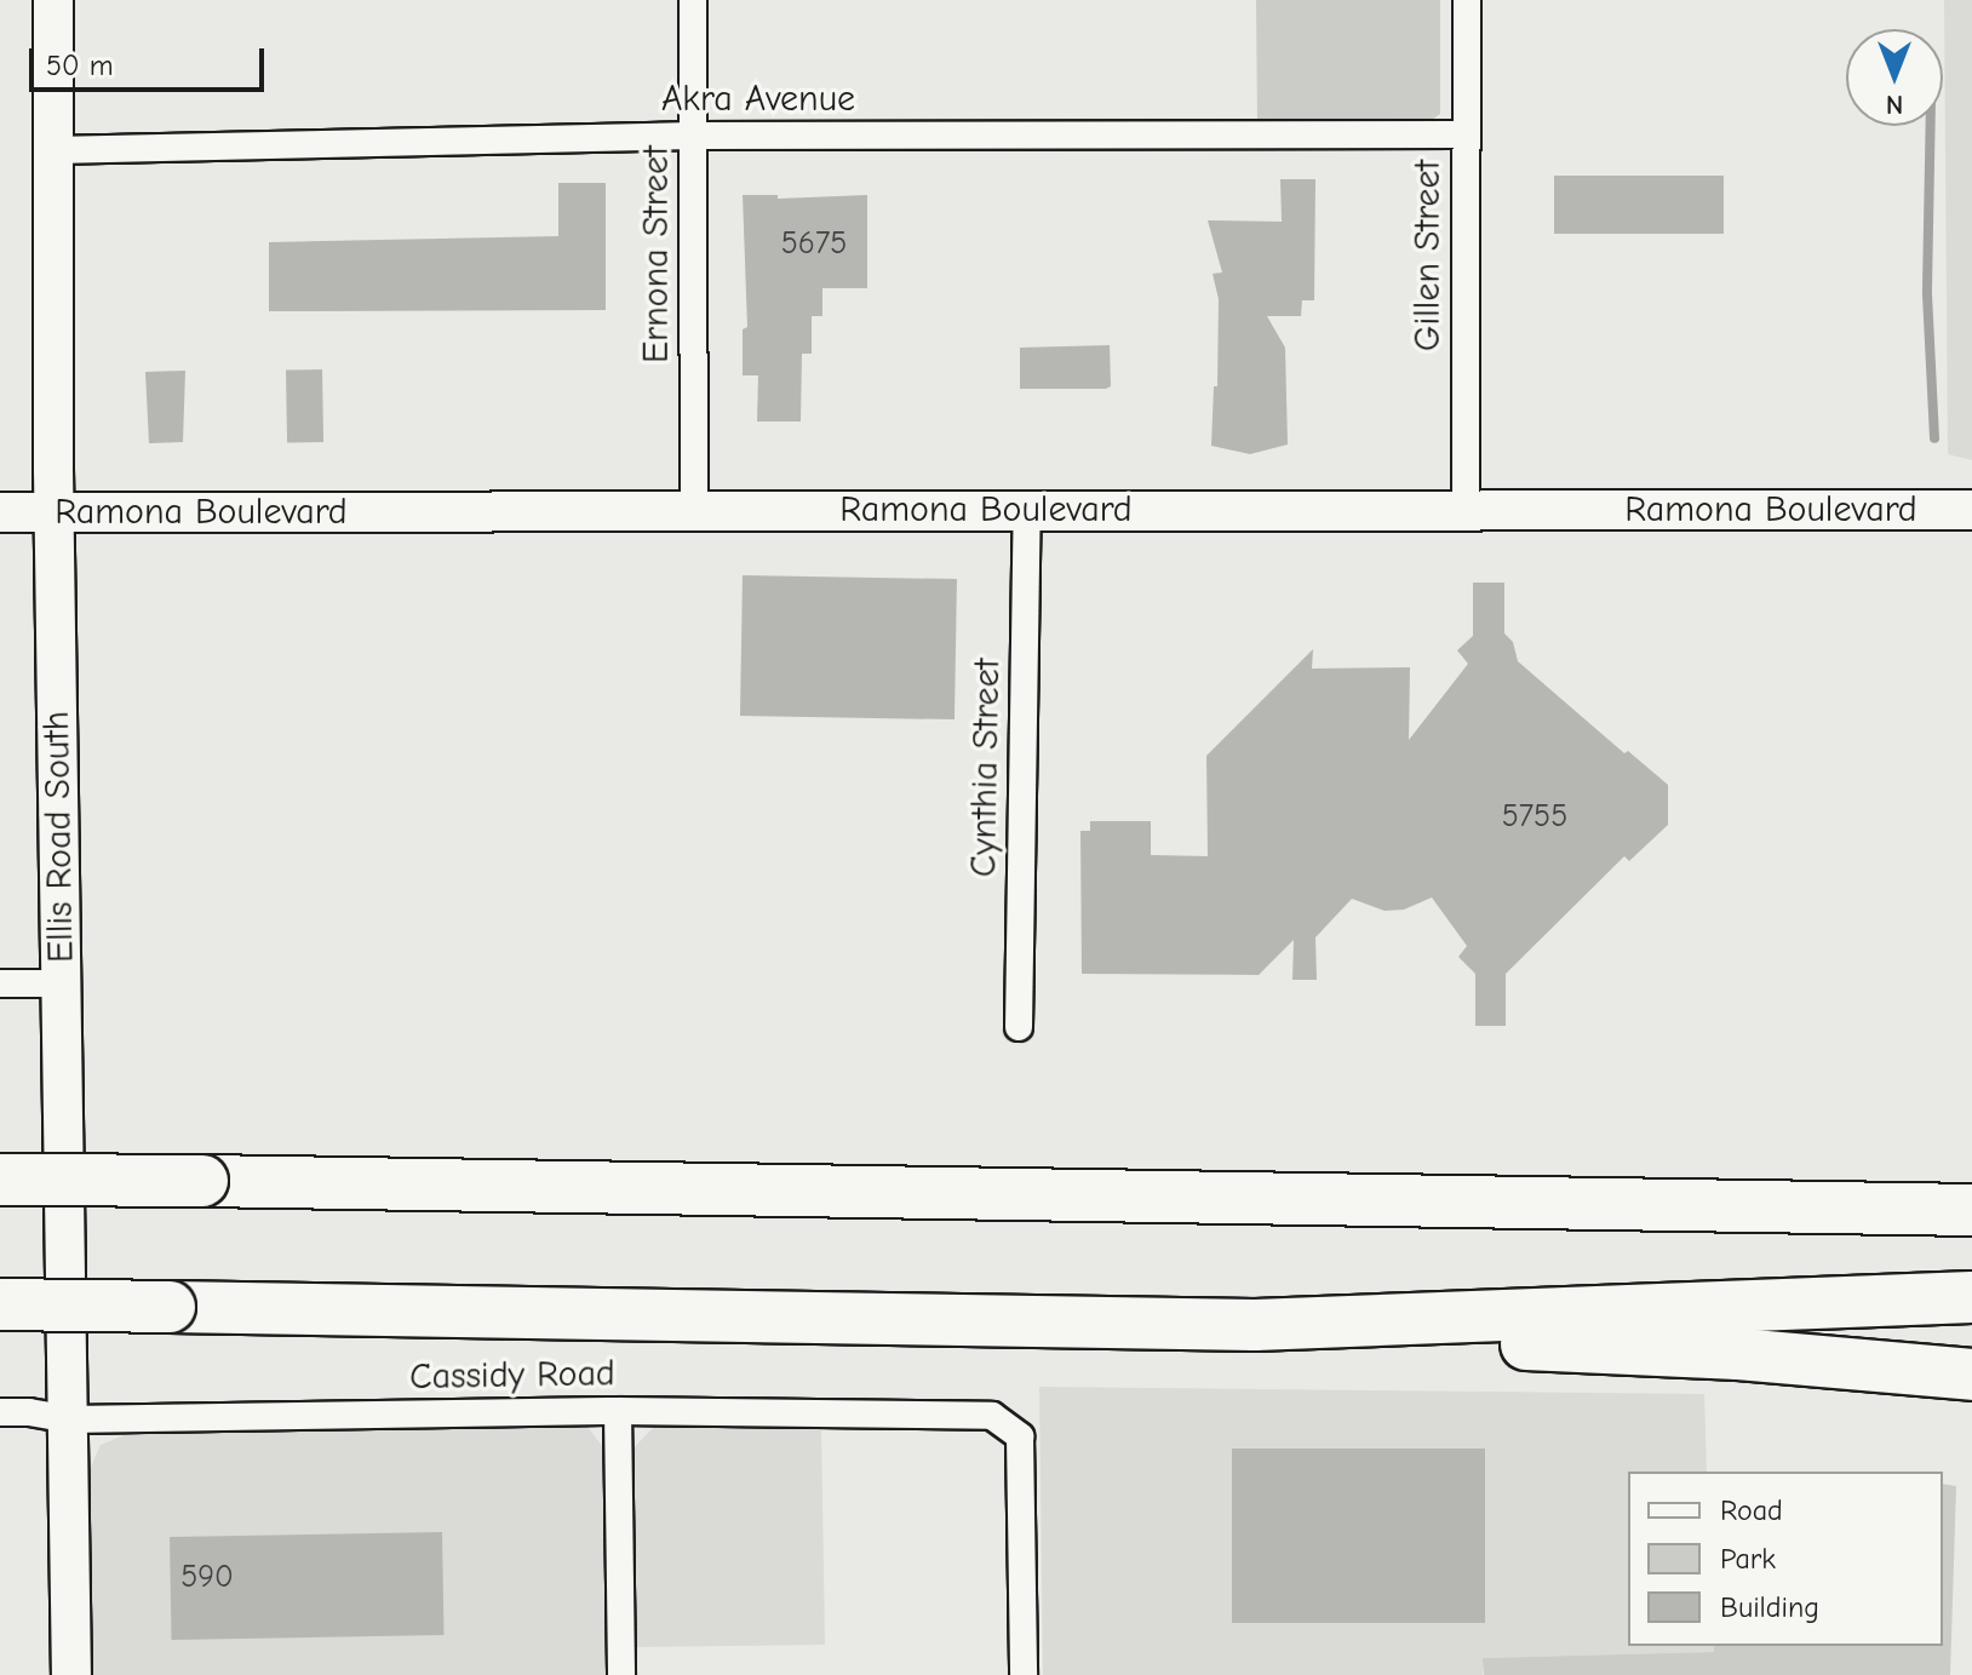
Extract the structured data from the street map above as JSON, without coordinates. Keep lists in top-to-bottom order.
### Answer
{
  "streets": {
    "street": [
      "Akra Avenue",
      "Ernona Street",
      "Gillen Street",
      "Ramona Boulevard",
      "Cynthia Street",
      "Ellis Road South",
      "Cassidy Road"
    ]
  },
  "crossings": [
    ["Akra Avenue", "Ernona Street"],
    ["Akra Avenue", "Gillen Street"],
    ["Akra Avenue", "Ellis Road South"],
    ["Ernona Street", "Ramona Boulevard"],
    ["Gillen Street", "Ramona Boulevard"],
    ["Ramona Boulevard", "Cynthia Street"],
    ["Ramona Boulevard", "Ellis Road South"],
    ["Ellis Road South", "Cassidy Road"]
  ],
  "house_numbers": ["5675", "5755", "590"],
  "legend": ["Road", "Park", "Building"],
  "scale_bar": "50 m",
  "north": "bottom"
}
